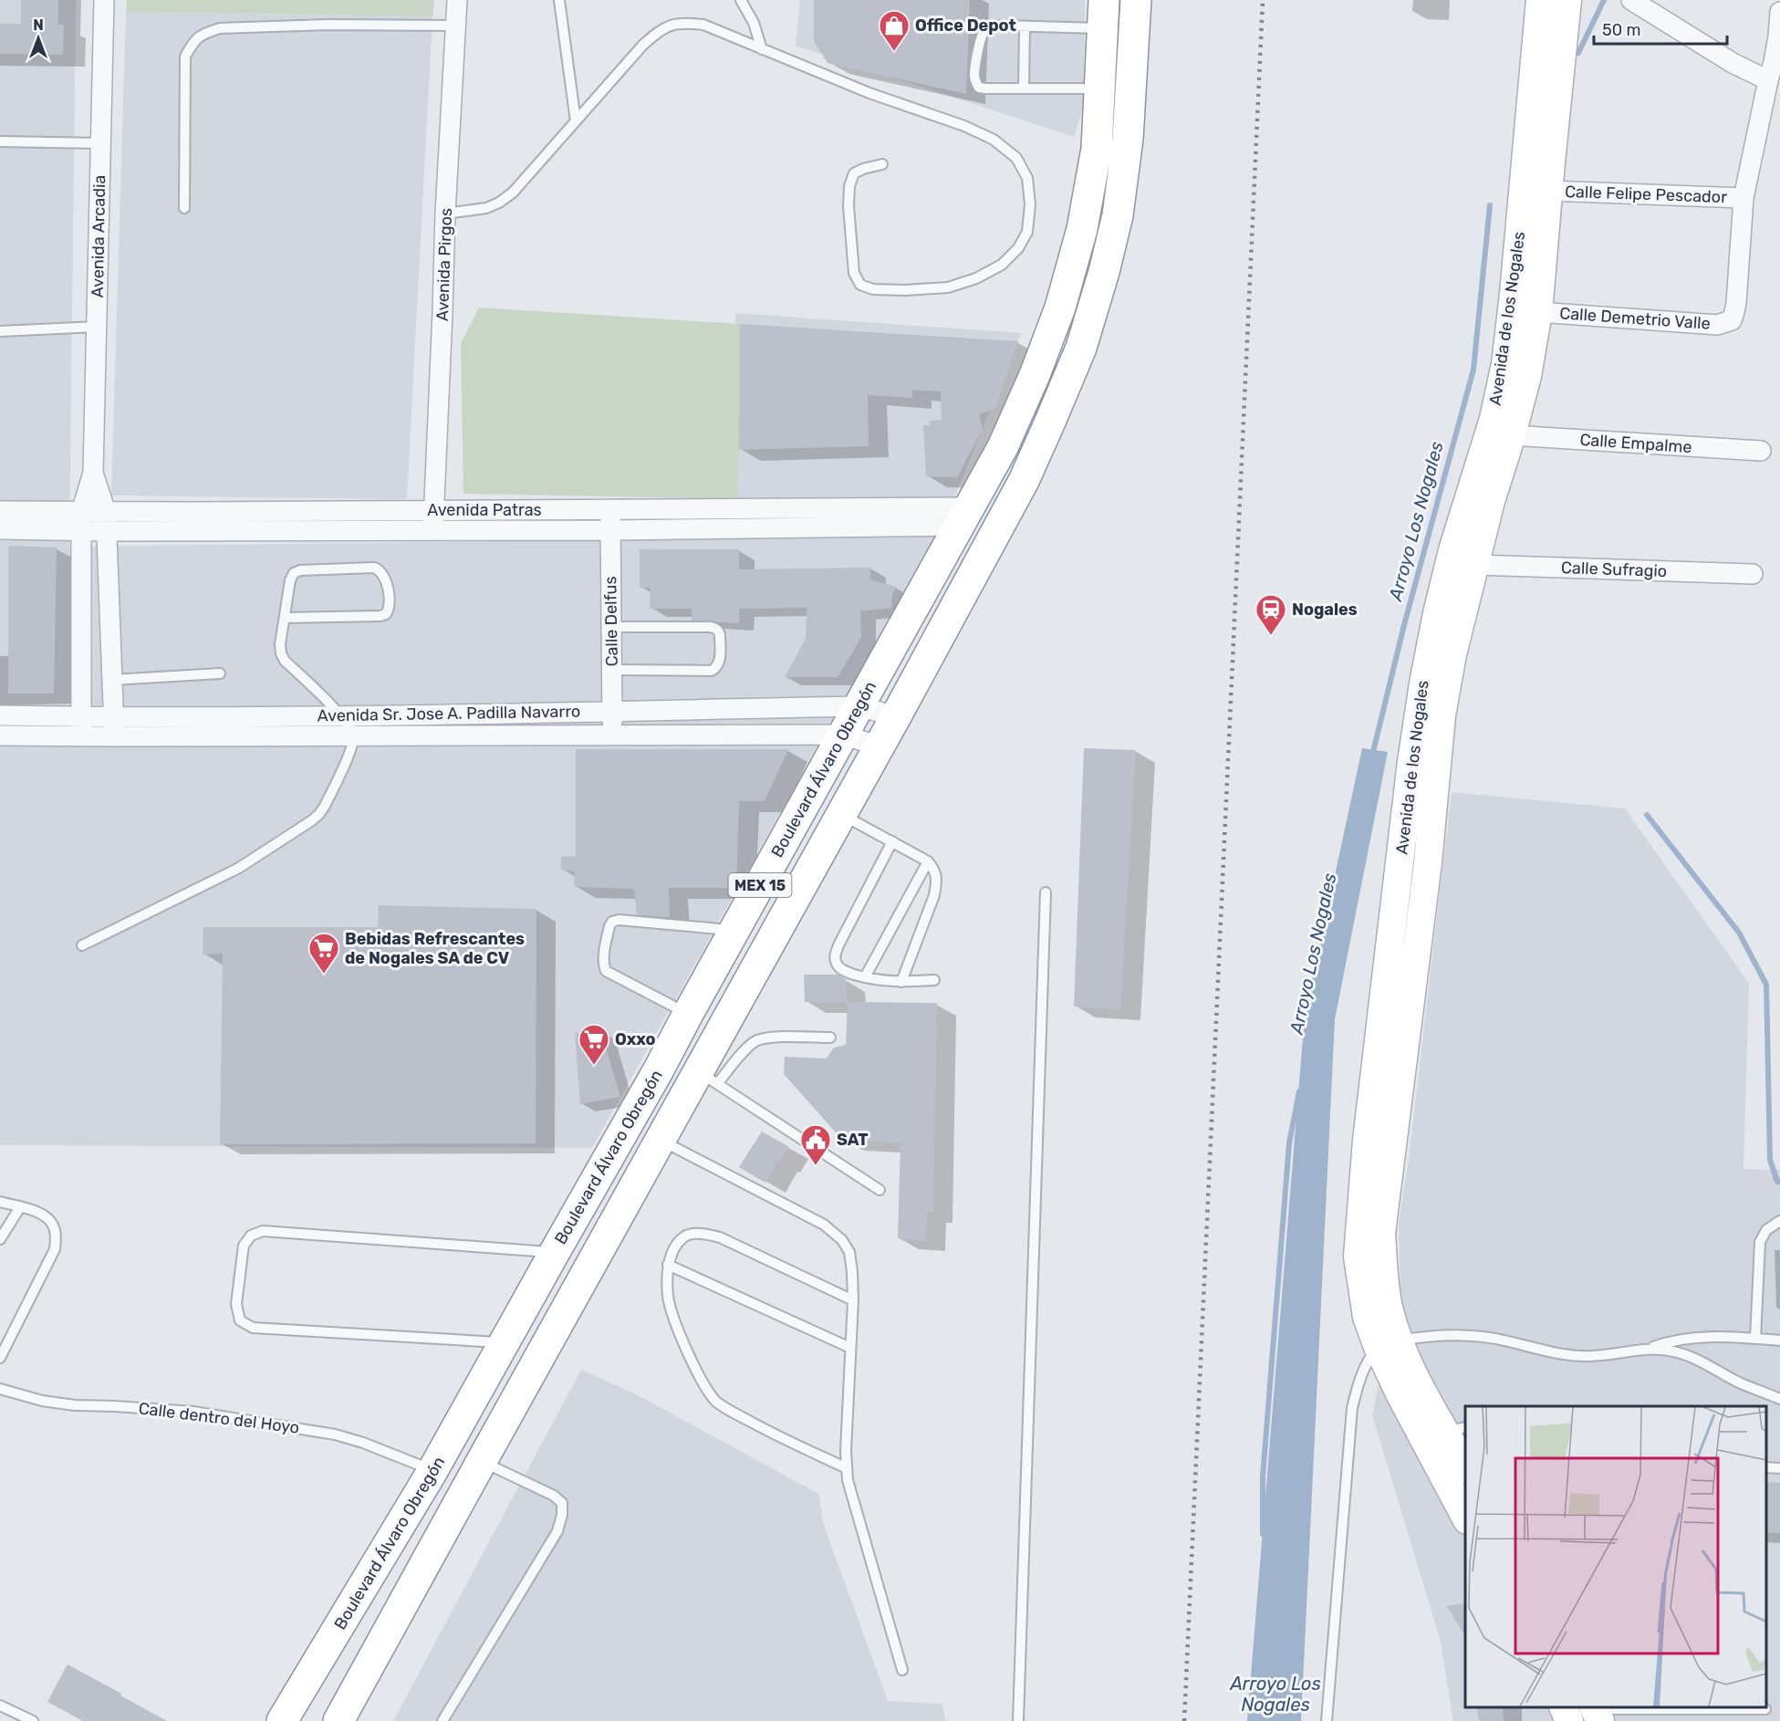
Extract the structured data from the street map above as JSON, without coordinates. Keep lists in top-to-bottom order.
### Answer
{
  "streets": {
    "highway": ["Boulevard Álvaro Obregón", "MEX 15"],
    "main road": ["Avenida de los Nogales"],
    "street": [
      "Calle Felipe Pescador",
      "Avenida Arcadia",
      "Avenida Pirgos",
      "Calle Demetrio Valle",
      "Calle Empalme",
      "Avenida Patras",
      "Calle Sufragio",
      "Calle Delfus",
      "Avenida Sr. Jose A. Padilla Navarro"
    ],
    "lane": ["Calle dentro del Hoyo"]
  },
  "crossings": [
    ["Calle Felipe Pescador", "Avenida de los Nogales"],
    ["Calle Felipe Pescador", "Calle Demetrio Valle"],
    ["Avenida Arcadia", "Avenida Patras"],
    ["Avenida Arcadia", "Avenida Sr. Jose A. Padilla Navarro"],
    ["Avenida Pirgos", "Avenida Patras"],
    ["Avenida de los Nogales", "Calle Demetrio Valle"],
    ["Avenida de los Nogales", "Calle Empalme"],
    ["Avenida de los Nogales", "Calle Sufragio"],
    ["Avenida Patras", "Calle Delfus"],
    ["Avenida Patras", "Boulevard Álvaro Obregón"],
    ["Calle Delfus", "Avenida Sr. Jose A. Padilla Navarro"],
    ["Avenida Sr. Jose A. Padilla Navarro", "Boulevard Álvaro Obregón"],
    ["Avenida Sr. Jose A. Padilla Navarro", "MEX 15"],
    ["Boulevard Álvaro Obregón", "Calle dentro del Hoyo"]
  ],
  "water": ["Arroyo Los Nogales"],
  "places": {
    "shop": ["Office Depot"],
    "station": ["Nogales"],
    "supermarket": ["Bebidas Refrescantes de Nogales SA de CV", "Oxxo"],
    "public building": ["SAT"]
  },
  "scale_bar": "50 m",
  "north": "top"
}
